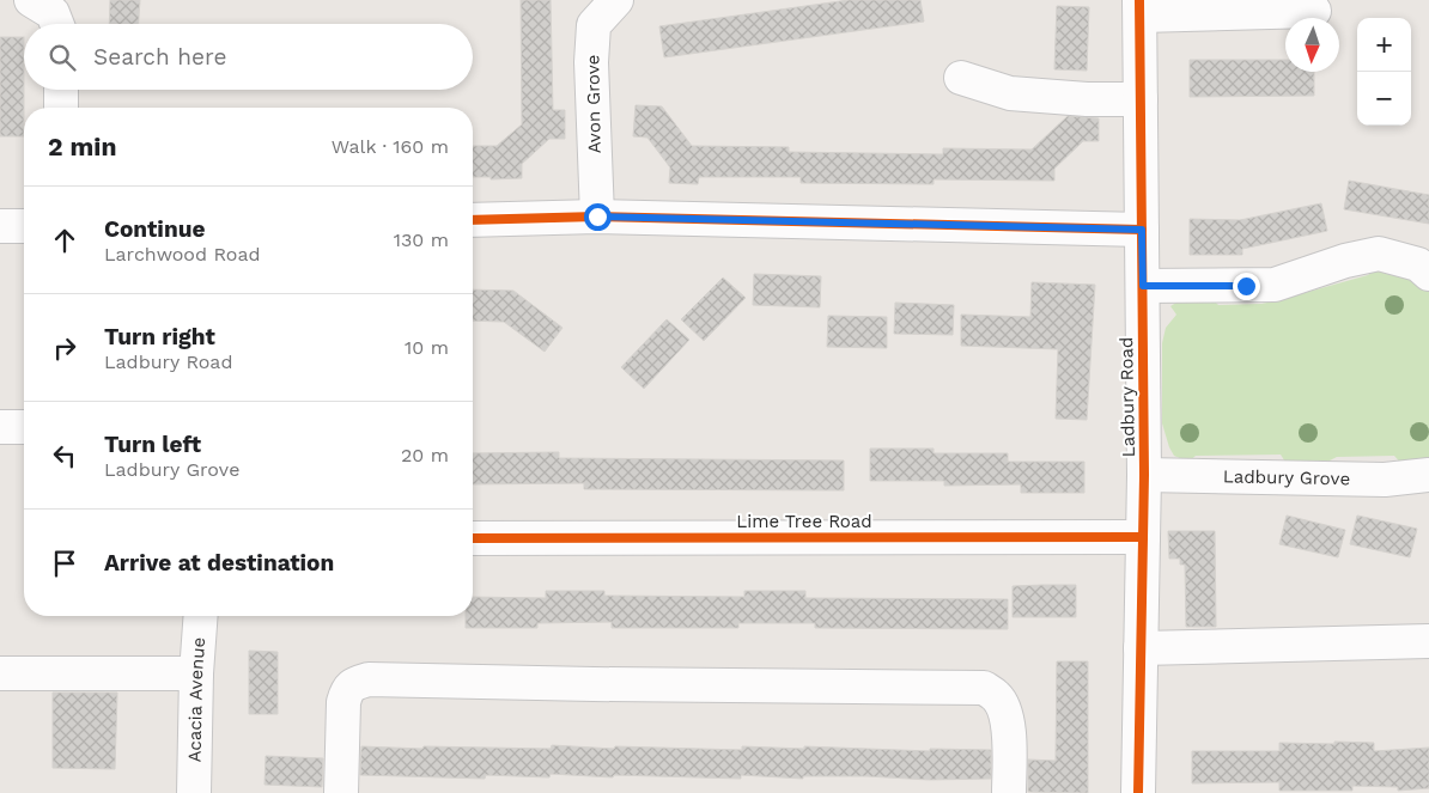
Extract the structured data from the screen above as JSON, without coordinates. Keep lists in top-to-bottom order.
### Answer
{
  "streets": {
    "street": [
      "Avon Grove",
      "Ladbury Road",
      "Ladbury Grove",
      "Lime Tree Road",
      "Acacia Avenue"
    ]
  },
  "crossings": [
    ["Ladbury Road", "Ladbury Grove"],
    ["Ladbury Road", "Lime Tree Road"]
  ],
  "north": "bottom",
  "page": {
    "map_buttons": ["+", "−"],
    "search": "Search here",
    "heading": ["2 min", "Walk · 160 m"],
    "list": [
      ["Continue", "Larchwood Road", "130 m"],
      ["Turn right", "Ladbury Road", "10 m"],
      ["Turn left", "Ladbury Grove", "20 m"],
      "Arrive at destination"
    ]
  }
}
